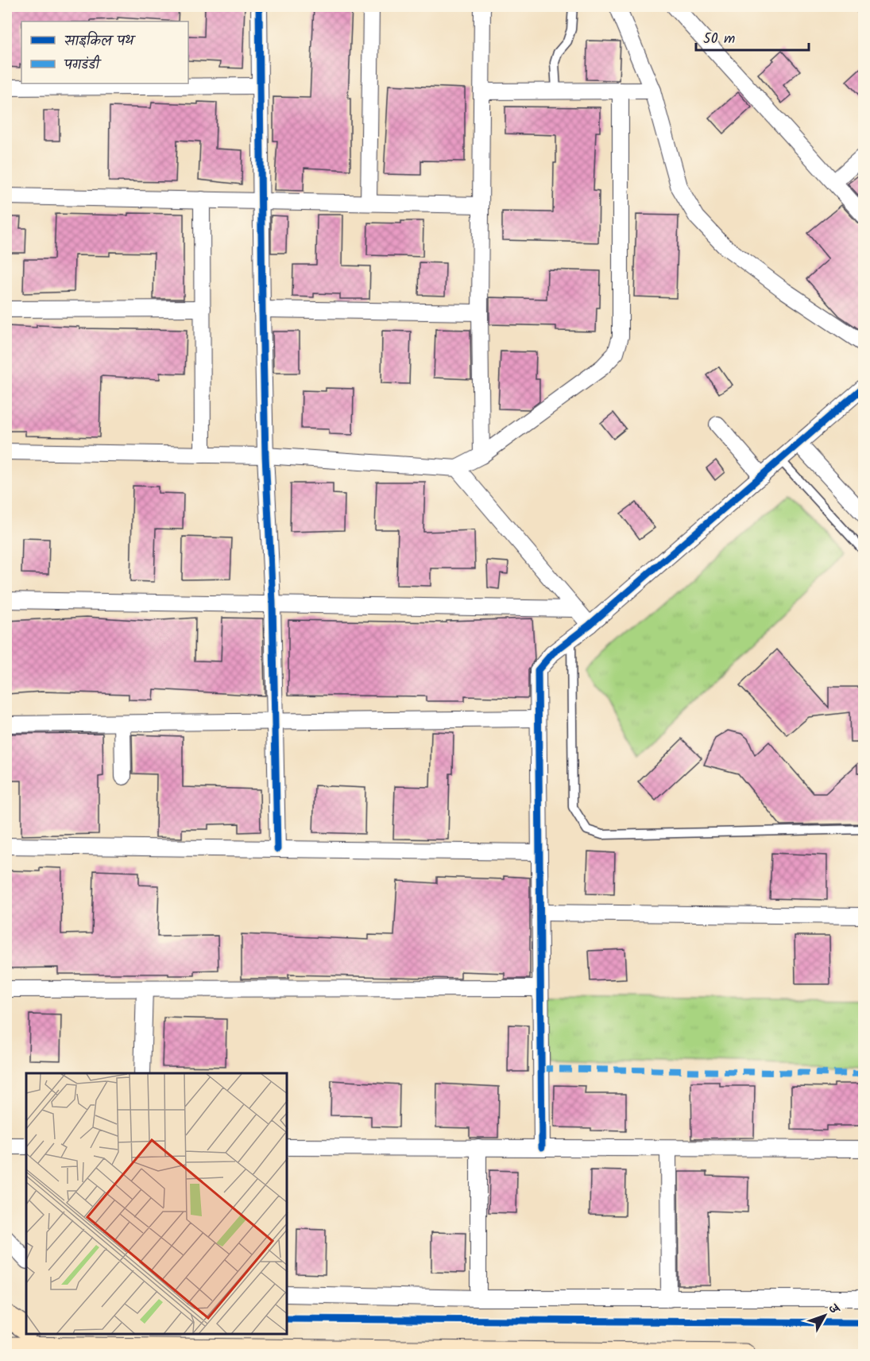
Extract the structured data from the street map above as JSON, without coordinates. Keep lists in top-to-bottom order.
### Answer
{
  "legend": ["साइकिल पथ", "पगडंडी"],
  "scale_bar": "50 m",
  "north": "top right"
}
